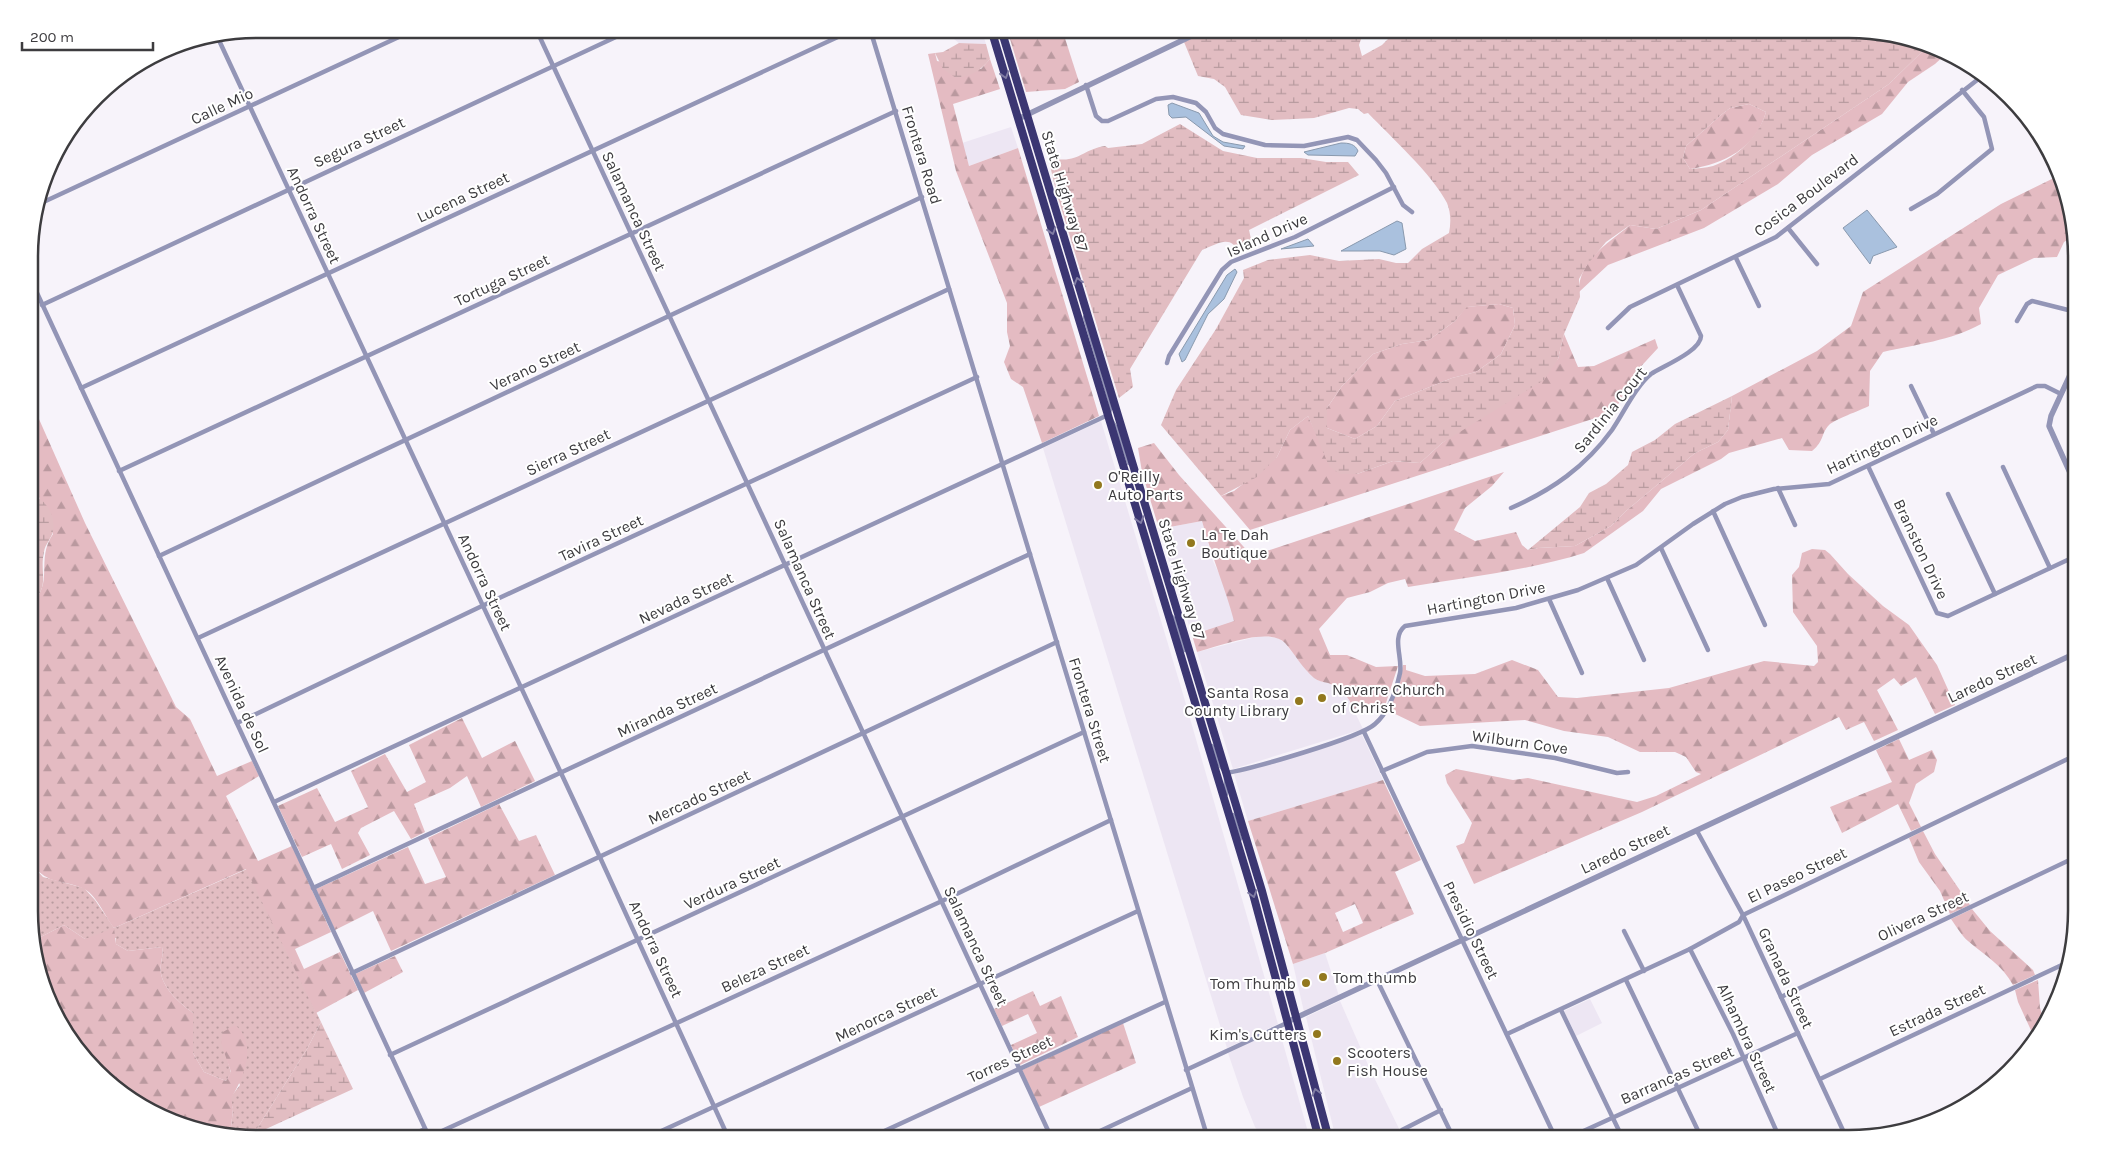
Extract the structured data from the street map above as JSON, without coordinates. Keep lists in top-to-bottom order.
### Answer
{
  "streets": {
    "highway": ["State Highway 87"],
    "street": [
      "Calle Mio",
      "Segura Street",
      "Frontera Road",
      "Cosica Boulevard",
      "Lucena Street",
      "Salamanca Street",
      "Andorra Street",
      "Island Drive",
      "Tortuga Street",
      "Verano Street",
      "Sardinia Court",
      "Hartington Drive",
      "Sierra Street",
      "Tavira Street",
      "Branston Drive",
      "Nevada Street",
      "Laredo Street",
      "Avenida de Sol",
      "Miranda Street",
      "Frontera Street",
      "Wilburn Cove",
      "Mercado Street",
      "El Paseo Street",
      "Verdura Street",
      "Olivera Street",
      "Presidio Street",
      "Beleza Street",
      "Granada Street",
      "Estrada Street",
      "Menorca Street",
      "Alhambra Street",
      "Torres Street",
      "Barrancas Street"
    ]
  },
  "crossings": [
    ["Calle Mio", "Andorra Street"],
    ["Segura Street", "Salamanca Street"],
    ["Segura Street", "Andorra Street"],
    ["Segura Street", "Avenida de Sol"],
    ["Frontera Road", "Tortuga Street"],
    ["Frontera Road", "Verano Street"],
    ["Frontera Road", "Sierra Street"],
    ["Frontera Road", "Frontera Street"],
    ["State Highway 87", "Laredo Street"],
    ["Cosica Boulevard", "Sardinia Court"],
    ["Lucena Street", "Salamanca Street"],
    ["Lucena Street", "Andorra Street"],
    ["Lucena Street", "Avenida de Sol"],
    ["Salamanca Street", "Tortuga Street"],
    ["Salamanca Street", "Verano Street"],
    ["Salamanca Street", "Sierra Street"],
    ["Salamanca Street", "Tavira Street"],
    ["Salamanca Street", "Nevada Street"],
    ["Salamanca Street", "Miranda Street"],
    ["Salamanca Street", "Mercado Street"],
    ["Salamanca Street", "Verdura Street"],
    ["Salamanca Street", "Beleza Street"],
    ["Salamanca Street", "Menorca Street"],
    ["Salamanca Street", "Torres Street"],
    ["Andorra Street", "Tortuga Street"],
    ["Andorra Street", "Verano Street"],
    ["Andorra Street", "Sierra Street"],
    ["Andorra Street", "Tavira Street"],
    ["Andorra Street", "Nevada Street"],
    ["Andorra Street", "Miranda Street"],
    ["Andorra Street", "Mercado Street"],
    ["Andorra Street", "Verdura Street"],
    ["Andorra Street", "Beleza Street"],
    ["Andorra Street", "Menorca Street"],
    ["Tortuga Street", "Avenida de Sol"],
    ["Verano Street", "Avenida de Sol"],
    ["Hartington Drive", "Branston Drive"],
    ["Hartington Drive", "Presidio Street"],
    ["Sierra Street", "Avenida de Sol"],
    ["Sierra Street", "Frontera Street"],
    ["Tavira Street", "Avenida de Sol"],
    ["Tavira Street", "Frontera Street"],
    ["Nevada Street", "Avenida de Sol"],
    ["Nevada Street", "Frontera Street"],
    ["Laredo Street", "Frontera Street"],
    ["Laredo Street", "Presidio Street"],
    ["Laredo Street", "Granada Street"],
    ["Avenida de Sol", "Miranda Street"],
    ["Avenida de Sol", "Mercado Street"],
    ["Avenida de Sol", "Verdura Street"],
    ["Miranda Street", "Frontera Street"],
    ["Frontera Street", "Mercado Street"],
    ["Frontera Street", "Verdura Street"],
    ["Frontera Street", "Beleza Street"],
    ["Frontera Street", "Menorca Street"],
    ["Frontera Street", "Torres Street"],
    ["Wilburn Cove", "Presidio Street"],
    ["El Paseo Street", "Presidio Street"],
    ["El Paseo Street", "Granada Street"],
    ["El Paseo Street", "Alhambra Street"],
    ["Olivera Street", "Granada Street"],
    ["Granada Street", "Estrada Street"],
    ["Granada Street", "Barrancas Street"],
    ["Alhambra Street", "Barrancas Street"]
  ],
  "places": [
    "O'Reilly Auto Parts",
    "La Te Dah Boutique",
    "Navarre Church of Christ",
    "Santa Rosa County Library",
    "Tom thumb",
    "Tom Thumb",
    "Kim's Cutters",
    "Scooters Fish House"
  ],
  "scale_bar": "200 m"
}
